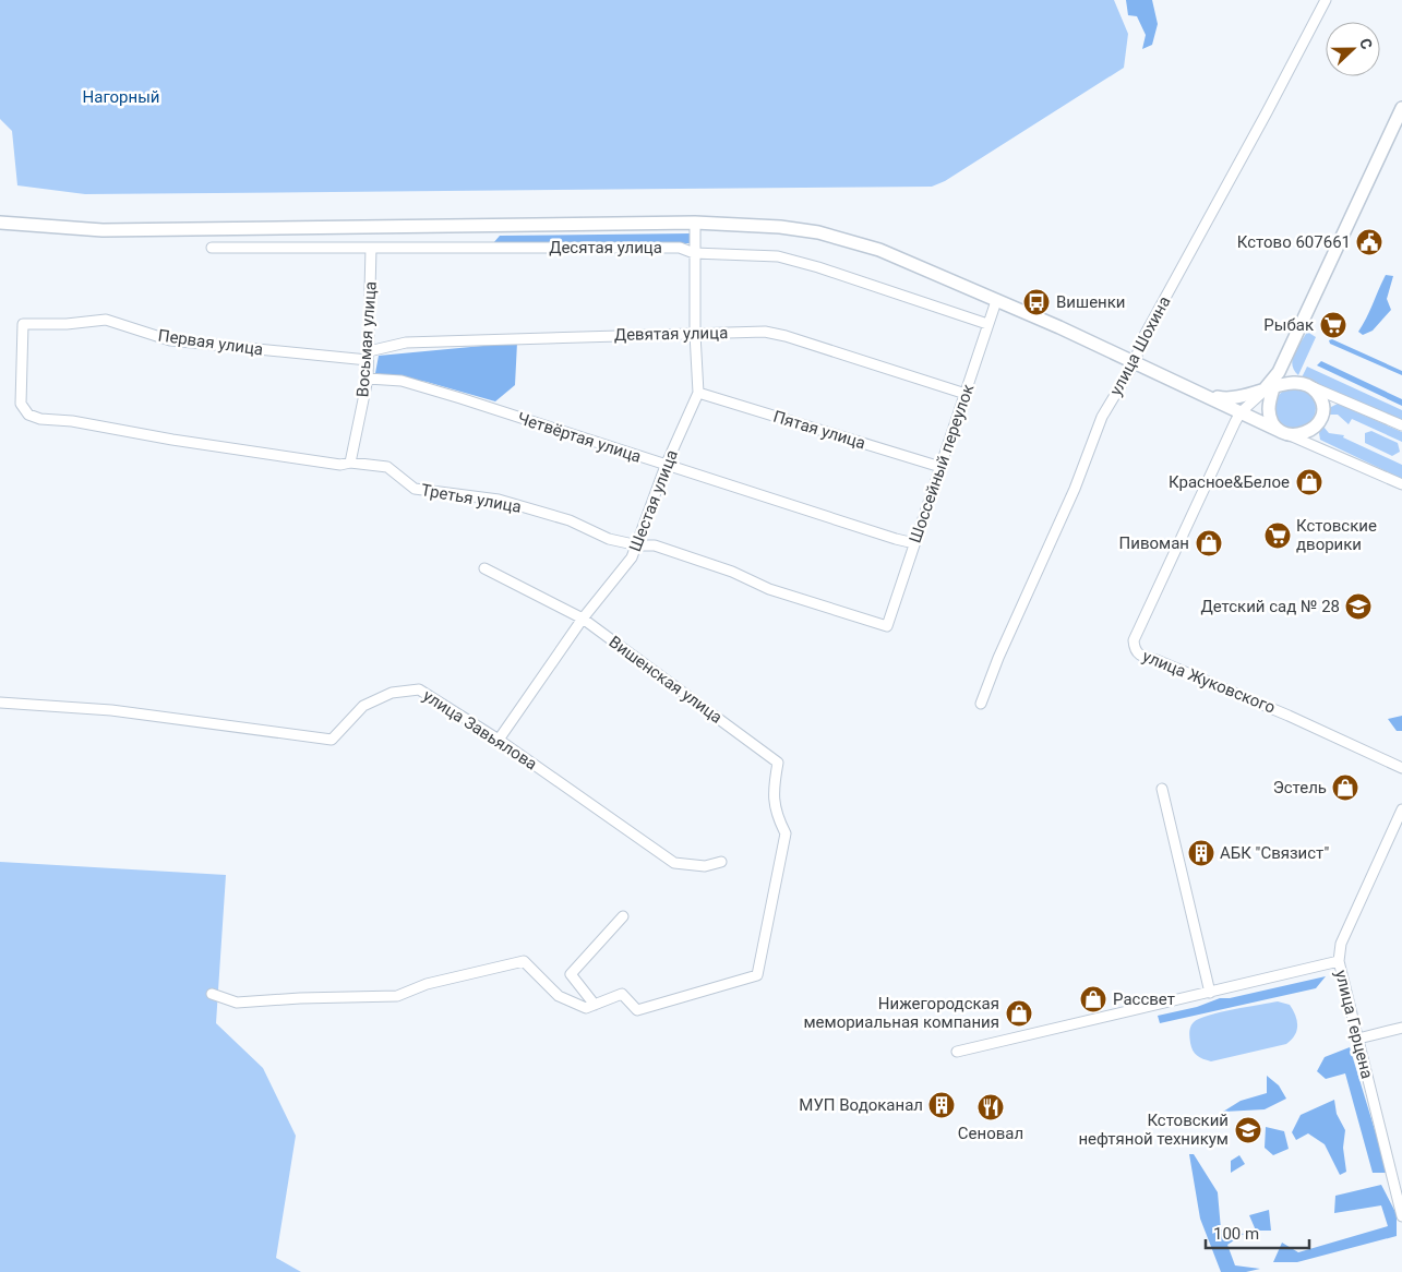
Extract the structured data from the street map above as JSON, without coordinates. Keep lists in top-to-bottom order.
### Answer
{
  "streets": {
    "street": [
      "Десятая улица",
      "Девятая улица",
      "Восьмая улица",
      "Первая улица",
      "улица Шохина",
      "Пятая улица",
      "Четвёртая улица",
      "Шоссейный переулок",
      "Третья улица",
      "Шестая улица",
      "Вишенская улица",
      "улица Жуковского",
      "улица Завьялова",
      "улица Герцена"
    ]
  },
  "crossings": [
    ["Десятая улица", "Восьмая улица"],
    ["Десятая улица", "Шоссейный переулок"],
    ["Десятая улица", "Шестая улица"],
    ["Девятая улица", "Восьмая улица"],
    ["Девятая улица", "Первая улица"],
    ["Девятая улица", "Шоссейный переулок"],
    ["Девятая улица", "Шестая улица"],
    ["Восьмая улица", "Первая улица"],
    ["Восьмая улица", "Четвёртая улица"],
    ["Восьмая улица", "Третья улица"],
    ["Первая улица", "Третья улица"],
    ["Пятая улица", "Шоссейный переулок"],
    ["Пятая улица", "Шестая улица"],
    ["Четвёртая улица", "Шоссейный переулок"],
    ["Четвёртая улица", "Шестая улица"],
    ["Шоссейный переулок", "Третья улица"],
    ["Третья улица", "Шестая улица"],
    ["Шестая улица", "Вишенская улица"],
    ["Шестая улица", "улица Завьялова"]
  ],
  "parks": ["Нагорный"],
  "places": {
    "public building": ["Кстово 607661"],
    "bus stop": ["Вишенки"],
    "supermarket": ["Рыбак", "Кстовские дворики"],
    "shop": [
      "Красное&Белое",
      "Пивоман",
      "Эстель",
      "Рассвет",
      "Нижегородская мемориальная компания"
    ],
    "school or university": ["Детский сад № 28", "Кстовский нефтяной техникум"],
    "building": ["АБК \"Связист\"", "МУП Водоканал"],
    "restaurant": ["Сеновал"]
  },
  "scale_bar": "100 m",
  "north": "right"
}
